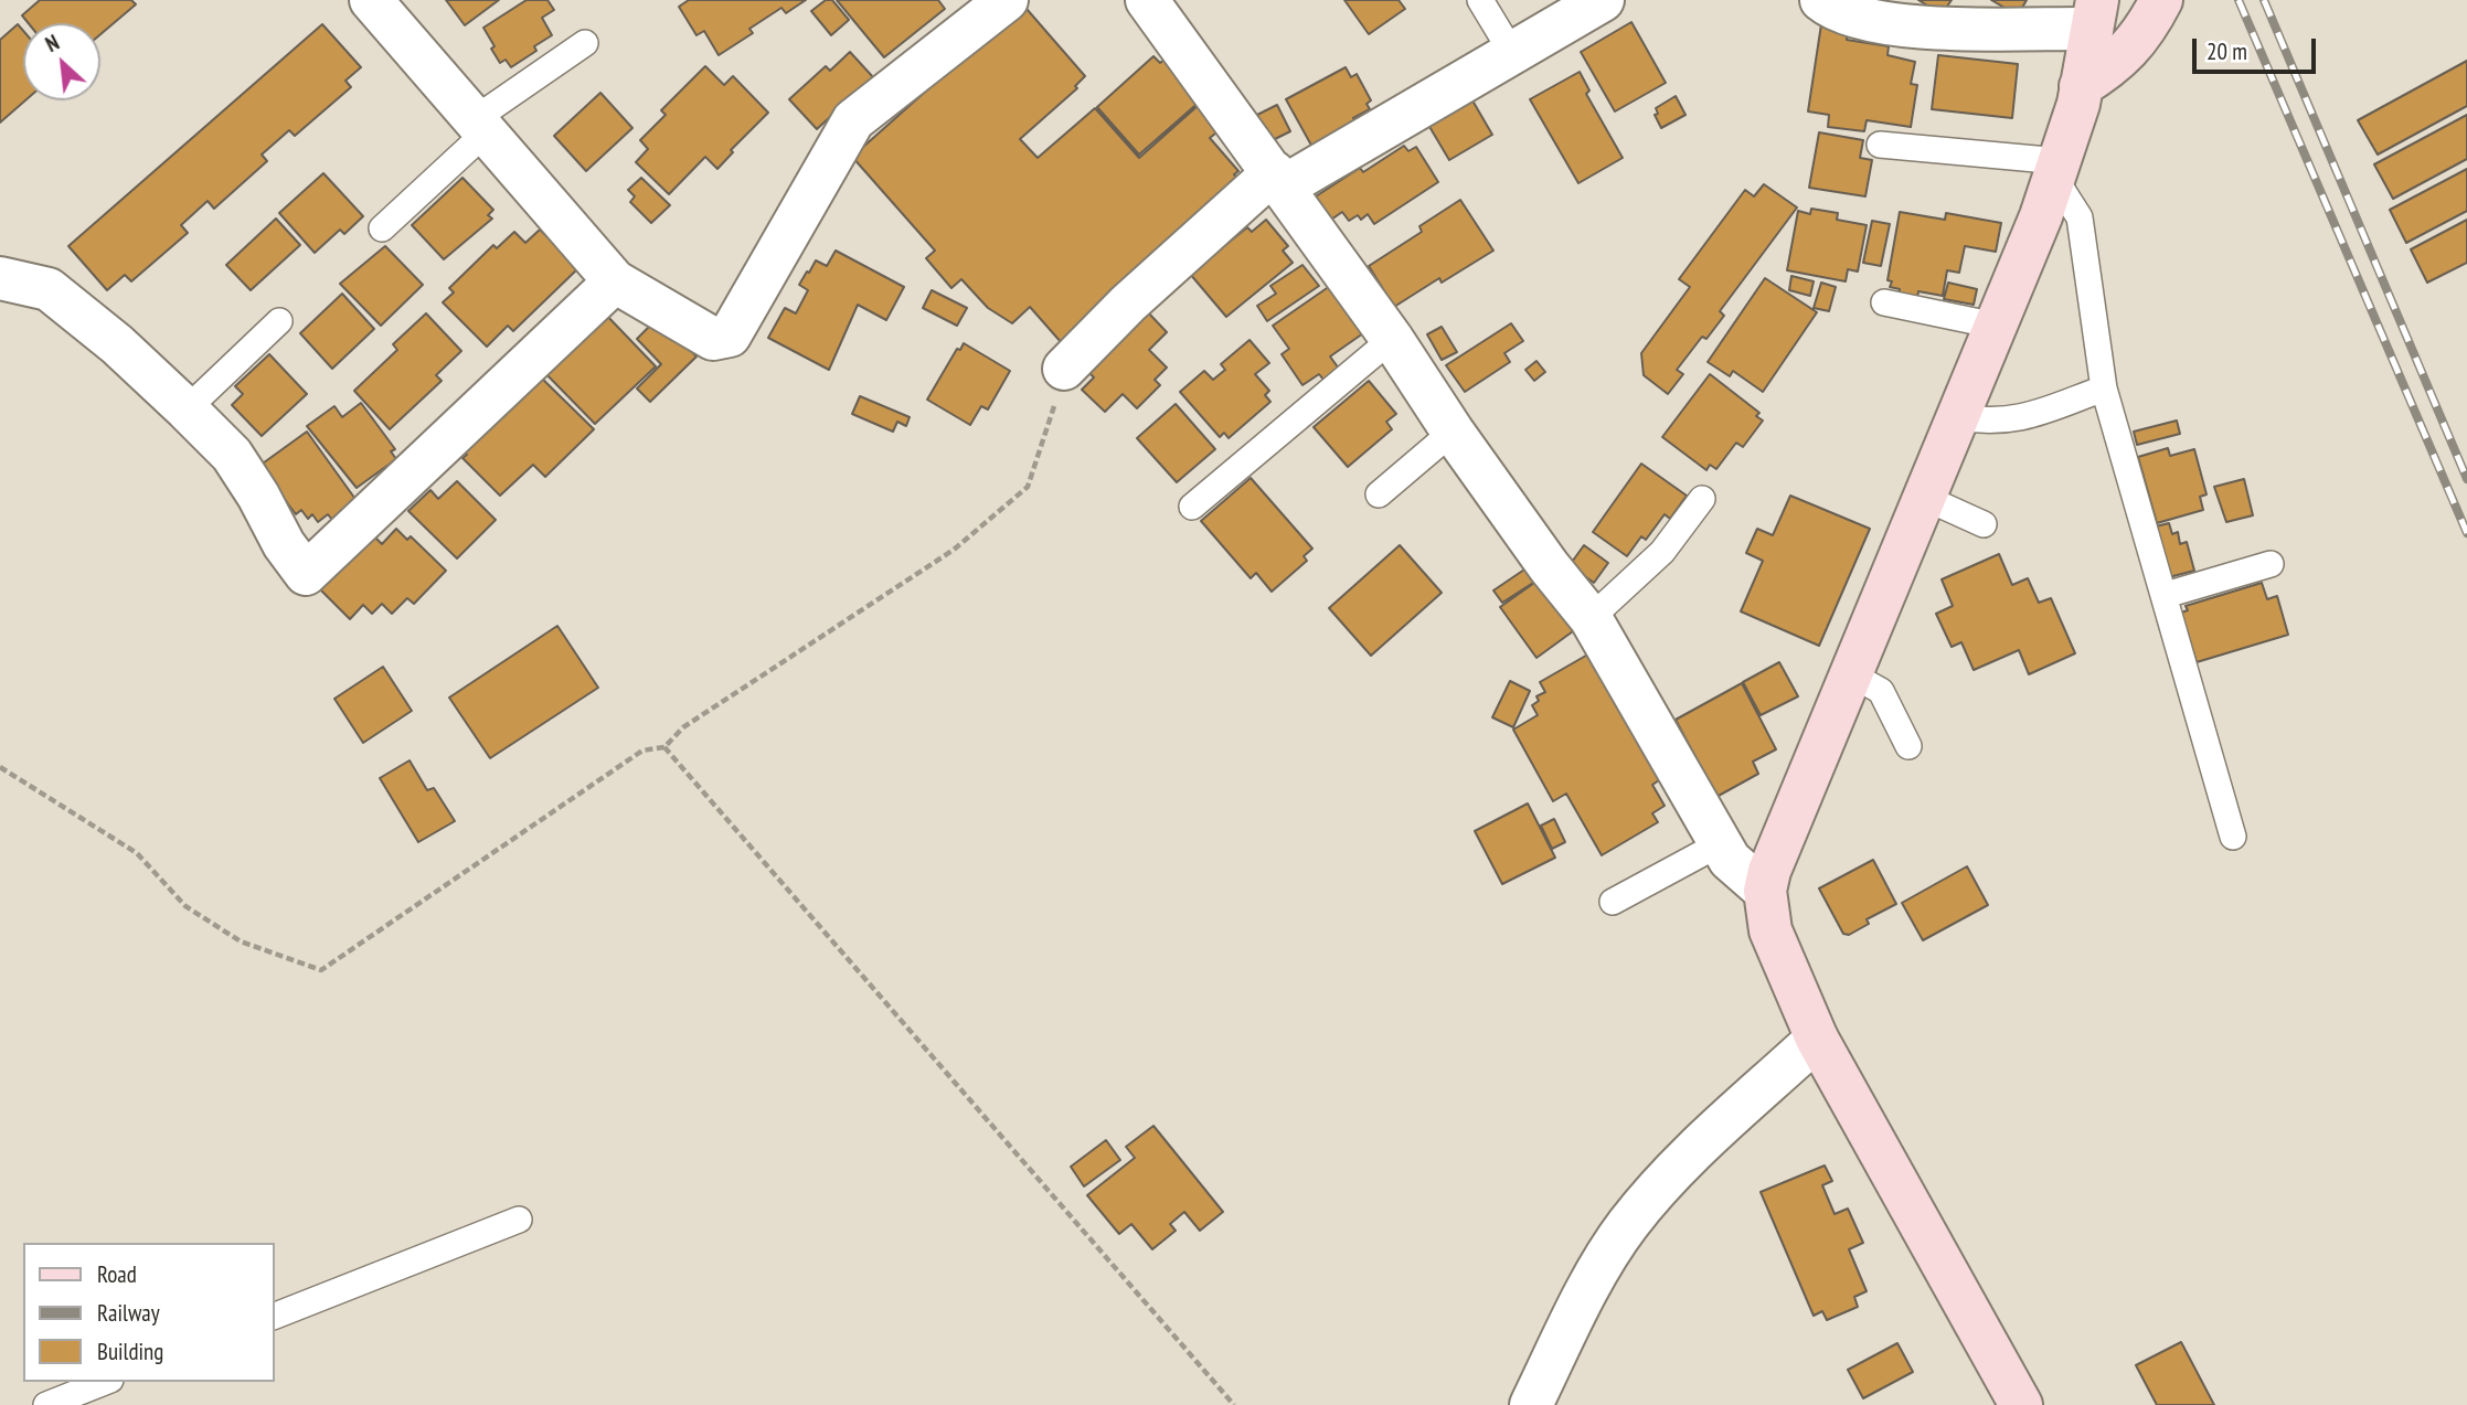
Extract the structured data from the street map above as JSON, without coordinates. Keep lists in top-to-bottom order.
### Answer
{
  "legend": ["Road", "Railway", "Building"],
  "scale_bar": "20 m",
  "north": "top left"
}
